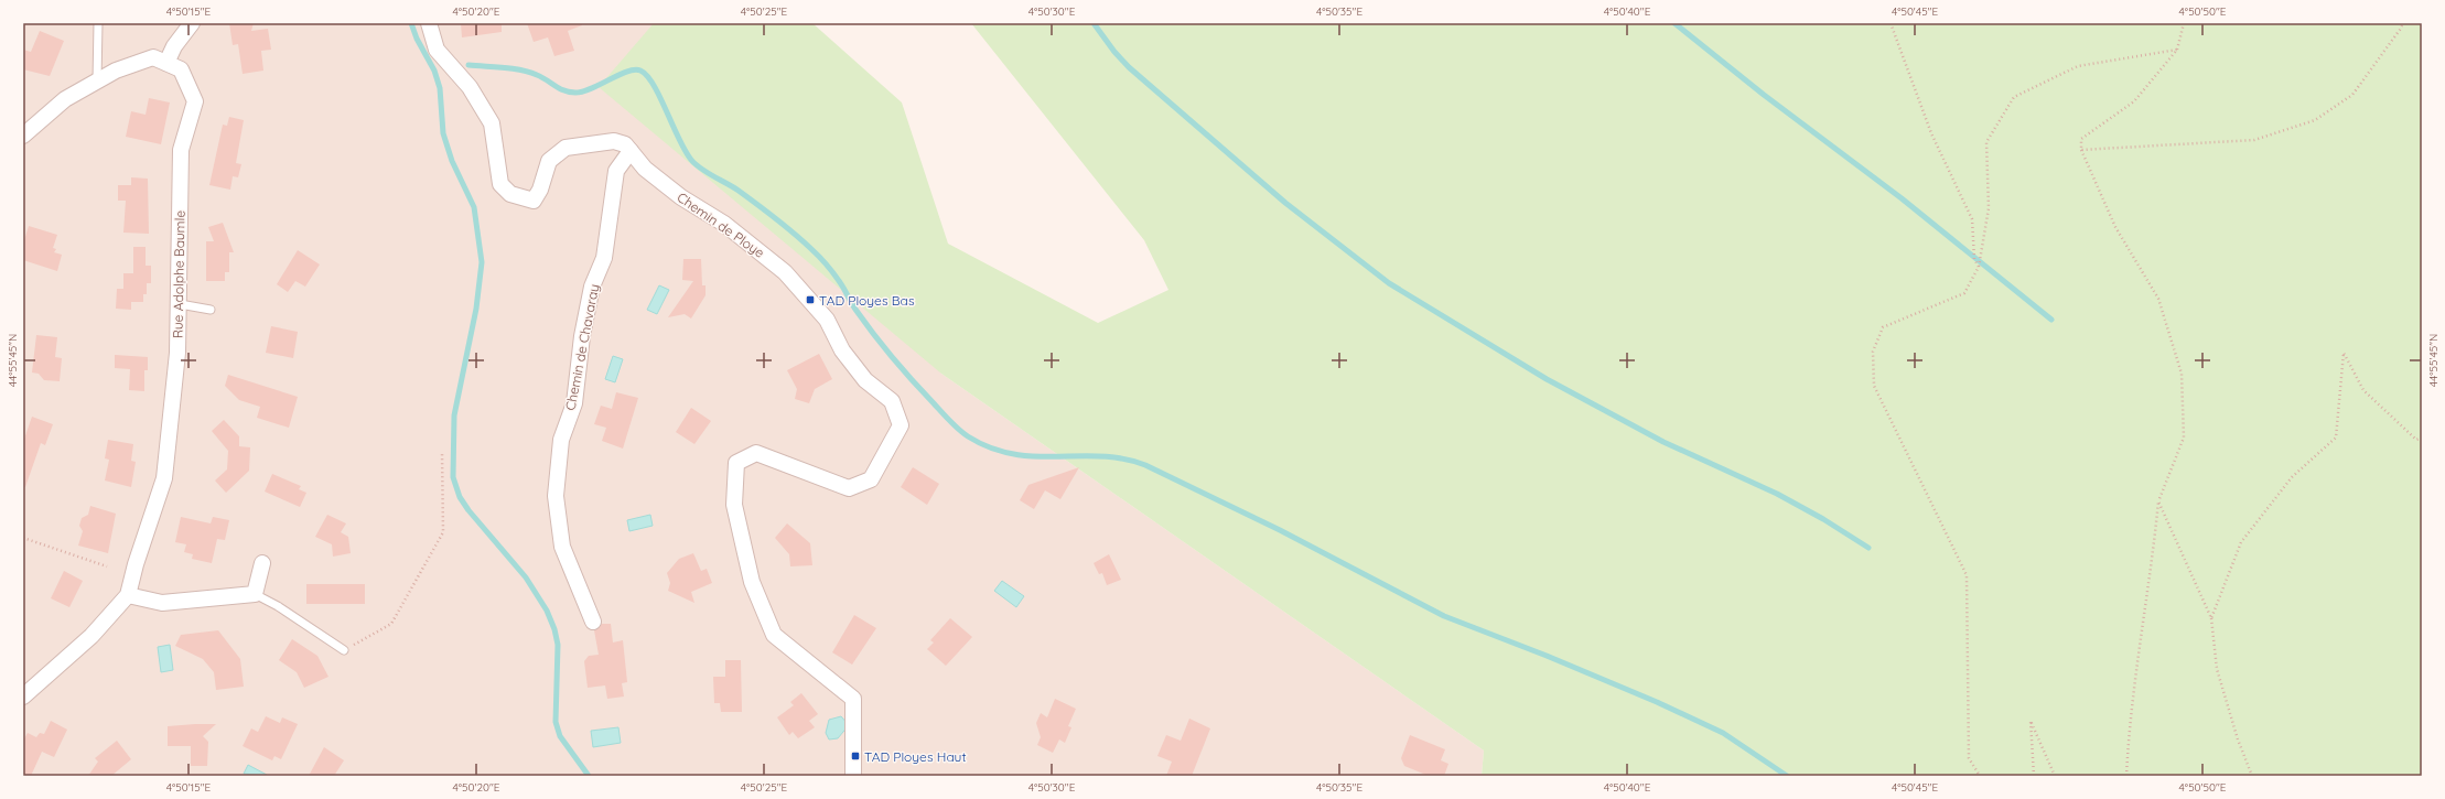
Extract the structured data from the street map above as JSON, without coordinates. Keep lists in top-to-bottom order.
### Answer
{
  "streets": {
    "street": ["Chemin de Ploye", "Rue Adolphe Baumle", "Chemin de Chavaray"]
  },
  "crossings": [
    ["Chemin de Ploye", "Chemin de Chavaray"]
  ],
  "places": {
    "transit": ["TAD Ployes Bas", "TAD Ployes Haut"]
  },
  "coordinates": [
    "4°50'15\"E",
    "4°50'20\"E",
    "4°50'25\"E",
    "4°50'30\"E",
    "4°50'35\"E",
    "4°50'40\"E",
    "4°50'45\"E",
    "4°50'50\"E",
    "44°55'45\"N"
  ]
}
